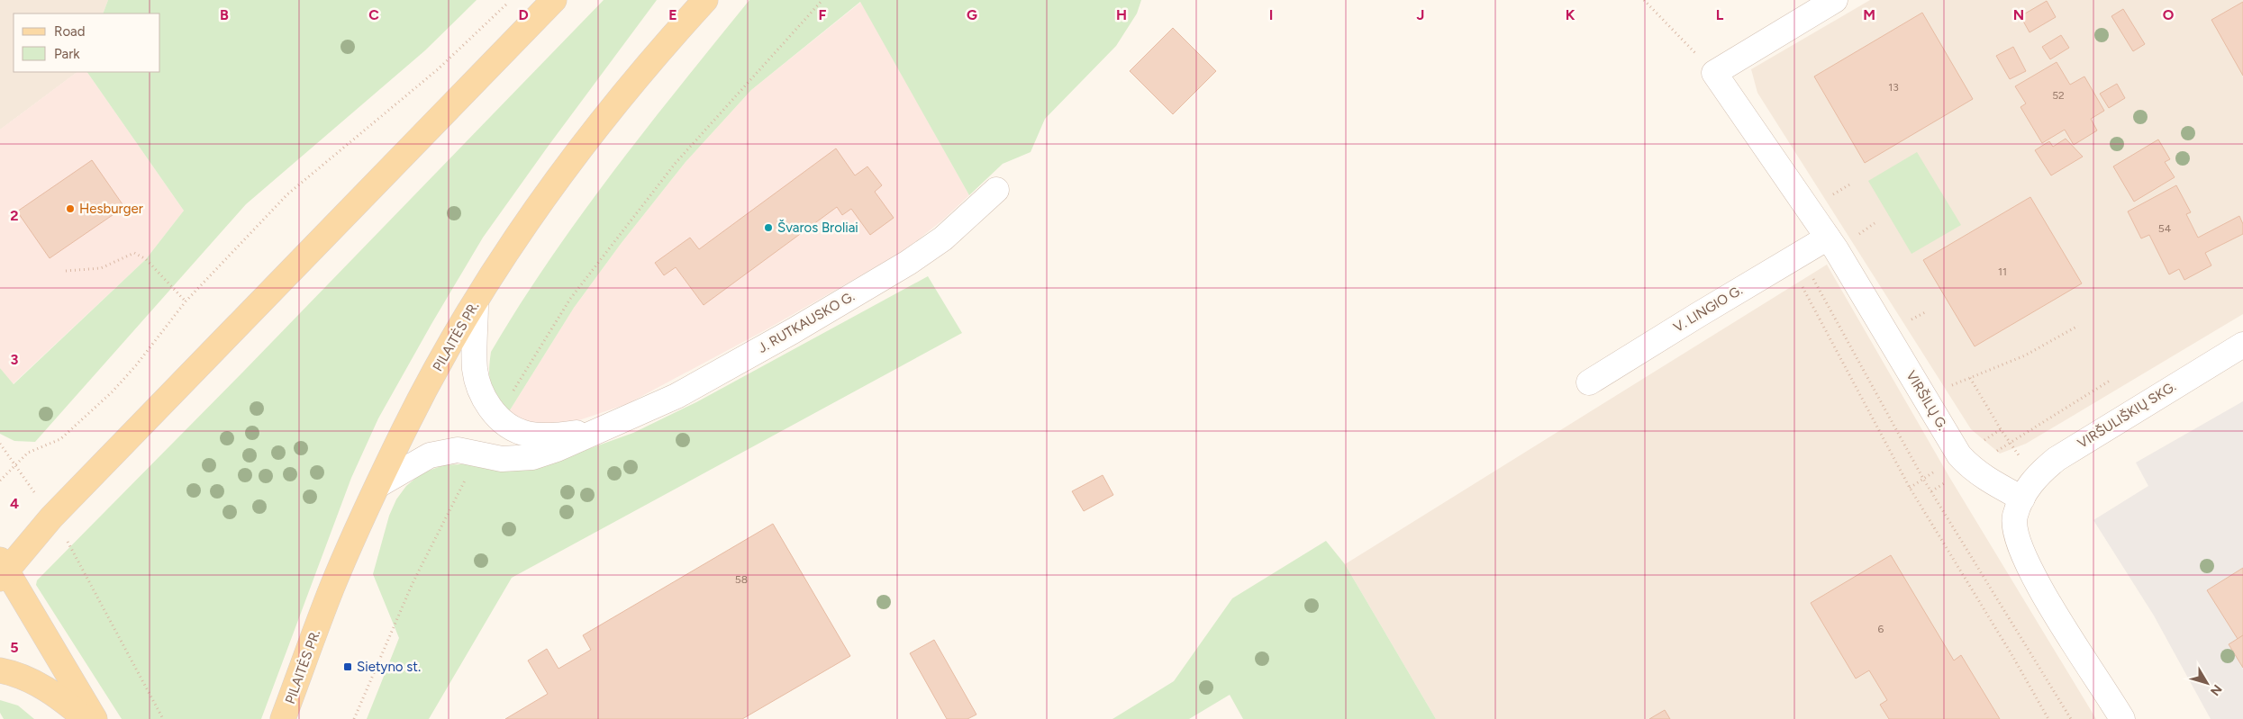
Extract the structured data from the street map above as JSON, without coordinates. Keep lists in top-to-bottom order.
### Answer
{
  "streets": {
    "main road": ["PILAITĖS PR."],
    "street": [
      "V. LINGIO G.",
      "J. RUTKAUSKO G.",
      "VIRŠILŲ G.",
      "VIRŠULIŠKIŲ SKG."
    ]
  },
  "crossings": [
    ["V. LINGIO G.", "VIRŠILŲ G."],
    ["J. RUTKAUSKO G.", "PILAITĖS PR."],
    ["VIRŠILŲ G.", "VIRŠULIŠKIŲ SKG."]
  ],
  "places": {
    "other": ["Hesburger", "Švaros Broliai"],
    "transit": ["Sietyno st."]
  },
  "house_numbers": [
    "13",
    "52",
    "54",
    "11",
    "58",
    "6"
  ],
  "legend": ["Road", "Park"],
  "north": "bottom right",
  "grid": {
    "columns": [
      "B",
      "C",
      "D",
      "E",
      "F",
      "G",
      "H",
      "I",
      "J",
      "K",
      "L",
      "M",
      "N",
      "O"
    ],
    "rows": [
      "2",
      "3",
      "4",
      "5"
    ]
  }
}
